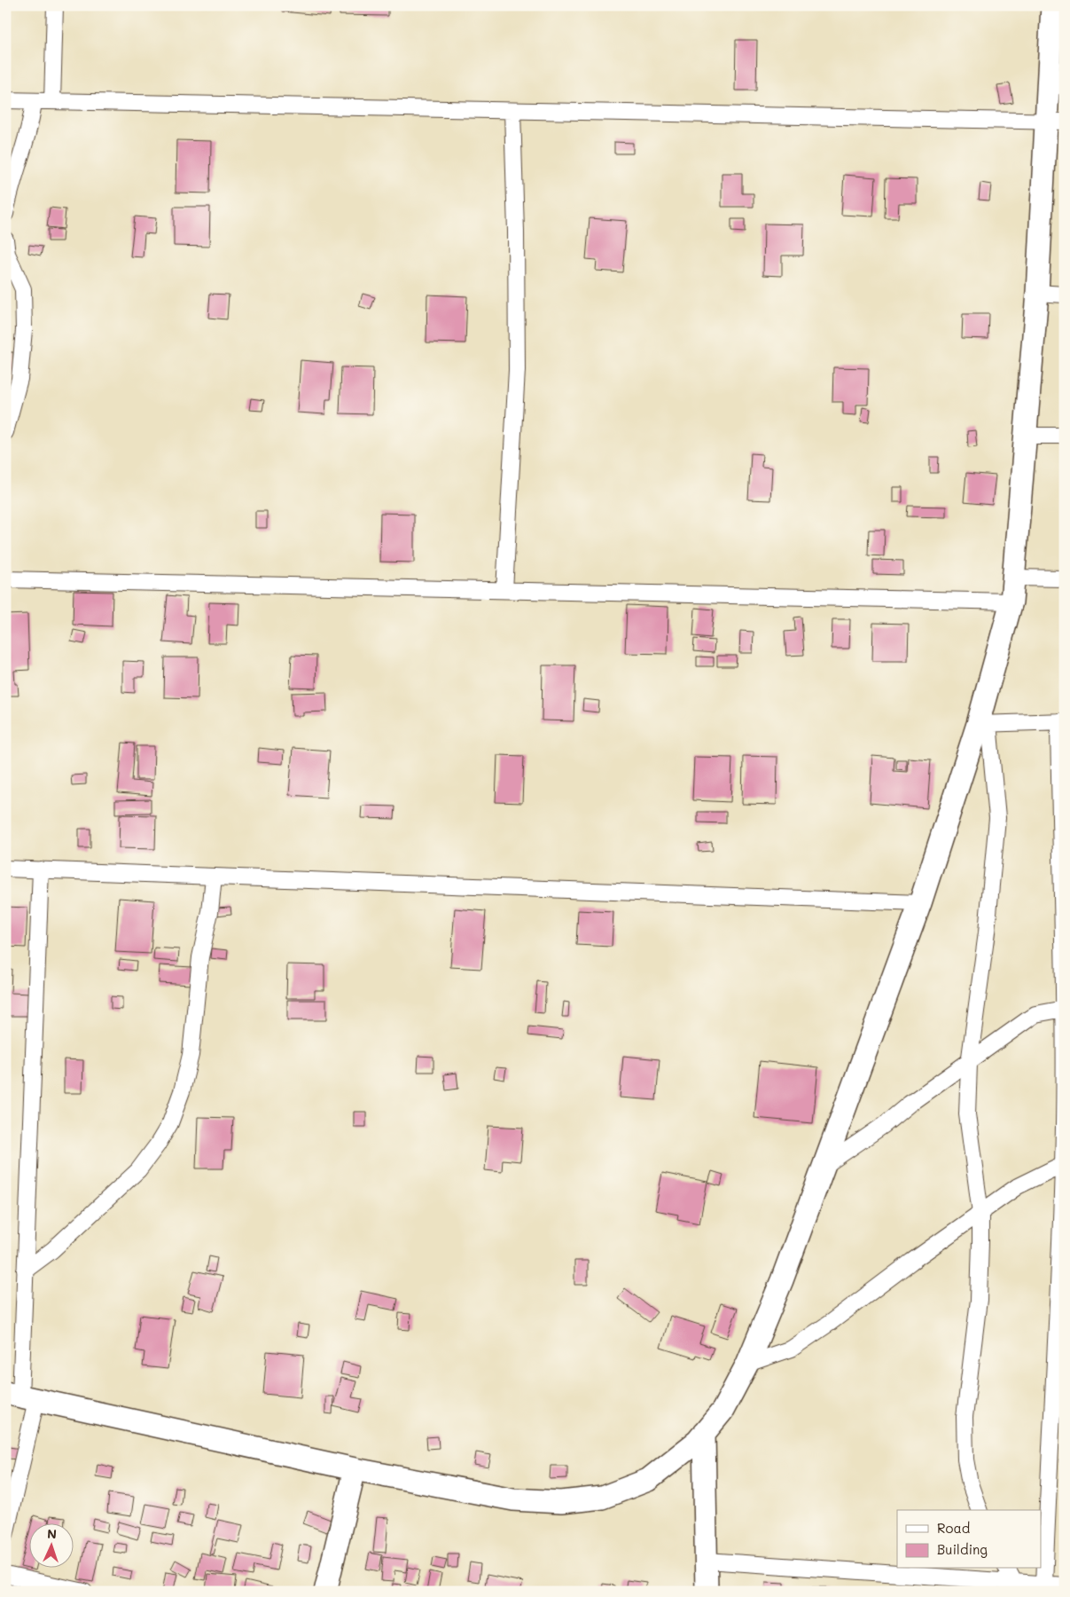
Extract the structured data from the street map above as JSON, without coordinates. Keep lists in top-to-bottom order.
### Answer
{
  "legend": ["Road", "Building"],
  "north": "top"
}
